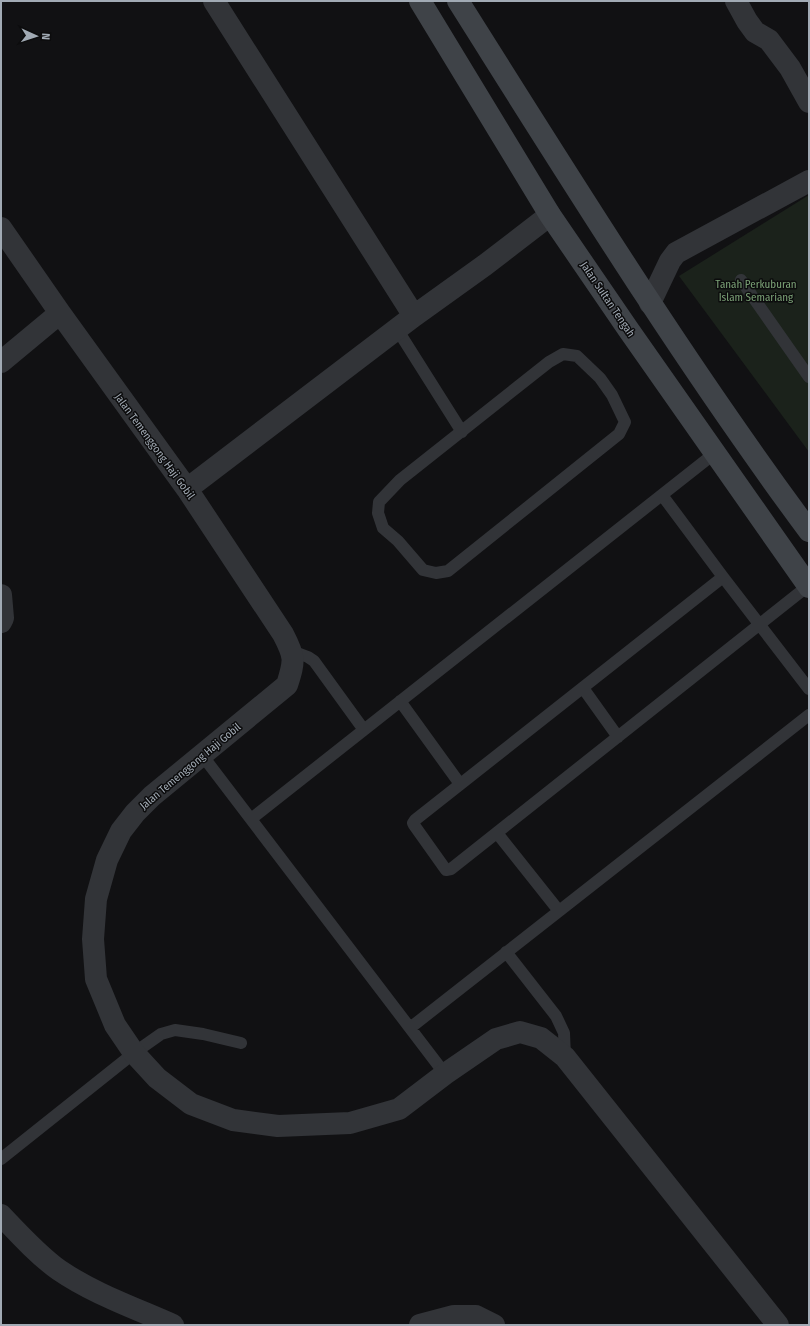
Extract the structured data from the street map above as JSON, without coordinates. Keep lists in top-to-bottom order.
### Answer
{
  "streets": {
    "main road": ["Jalan Sultan Tengah"],
    "street": ["Jalan Temenggong Haji Gobil"]
  },
  "parks": ["Tanah Perkuburan Islam Semariang"],
  "north": "right"
}
